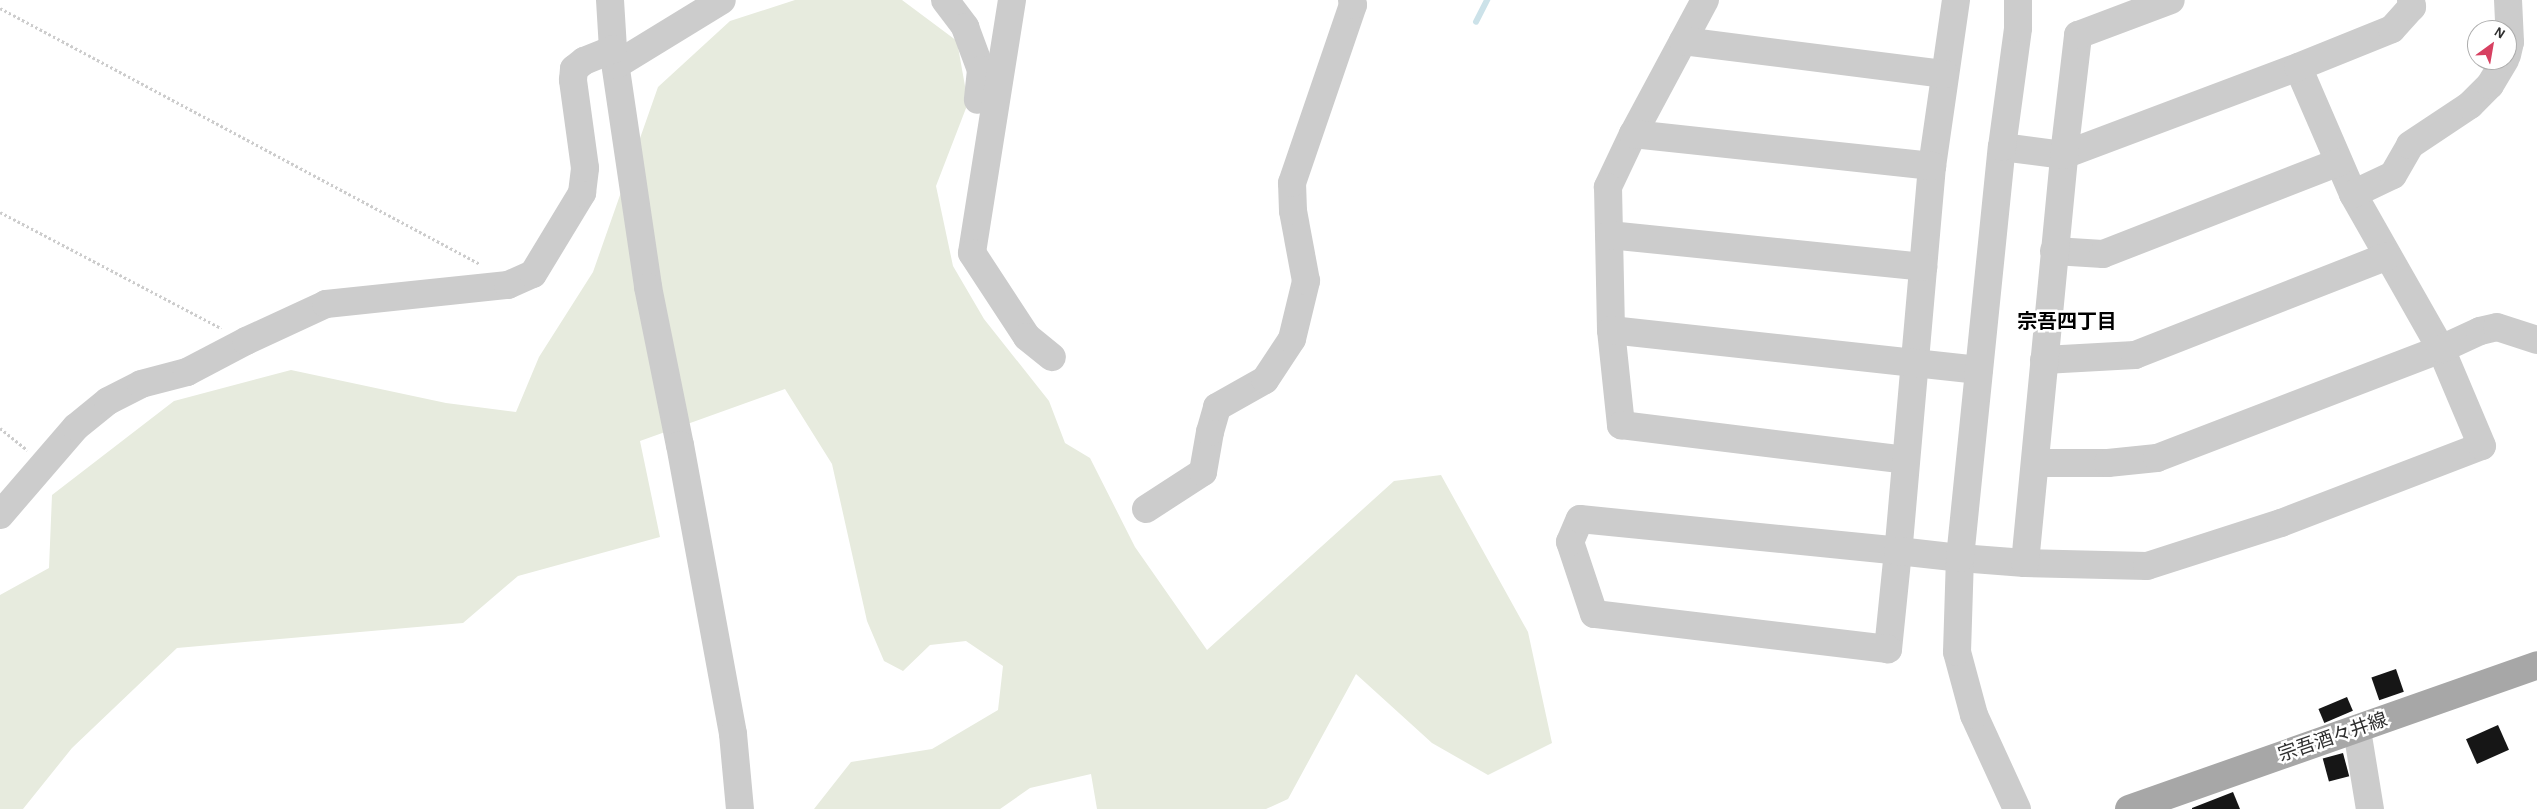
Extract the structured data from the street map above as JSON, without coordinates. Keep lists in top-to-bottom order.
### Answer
{
  "streets": {
    "main road": ["宗吾酒々井線"]
  },
  "districts": ["宗吾四丁目"],
  "north": "top right"
}
